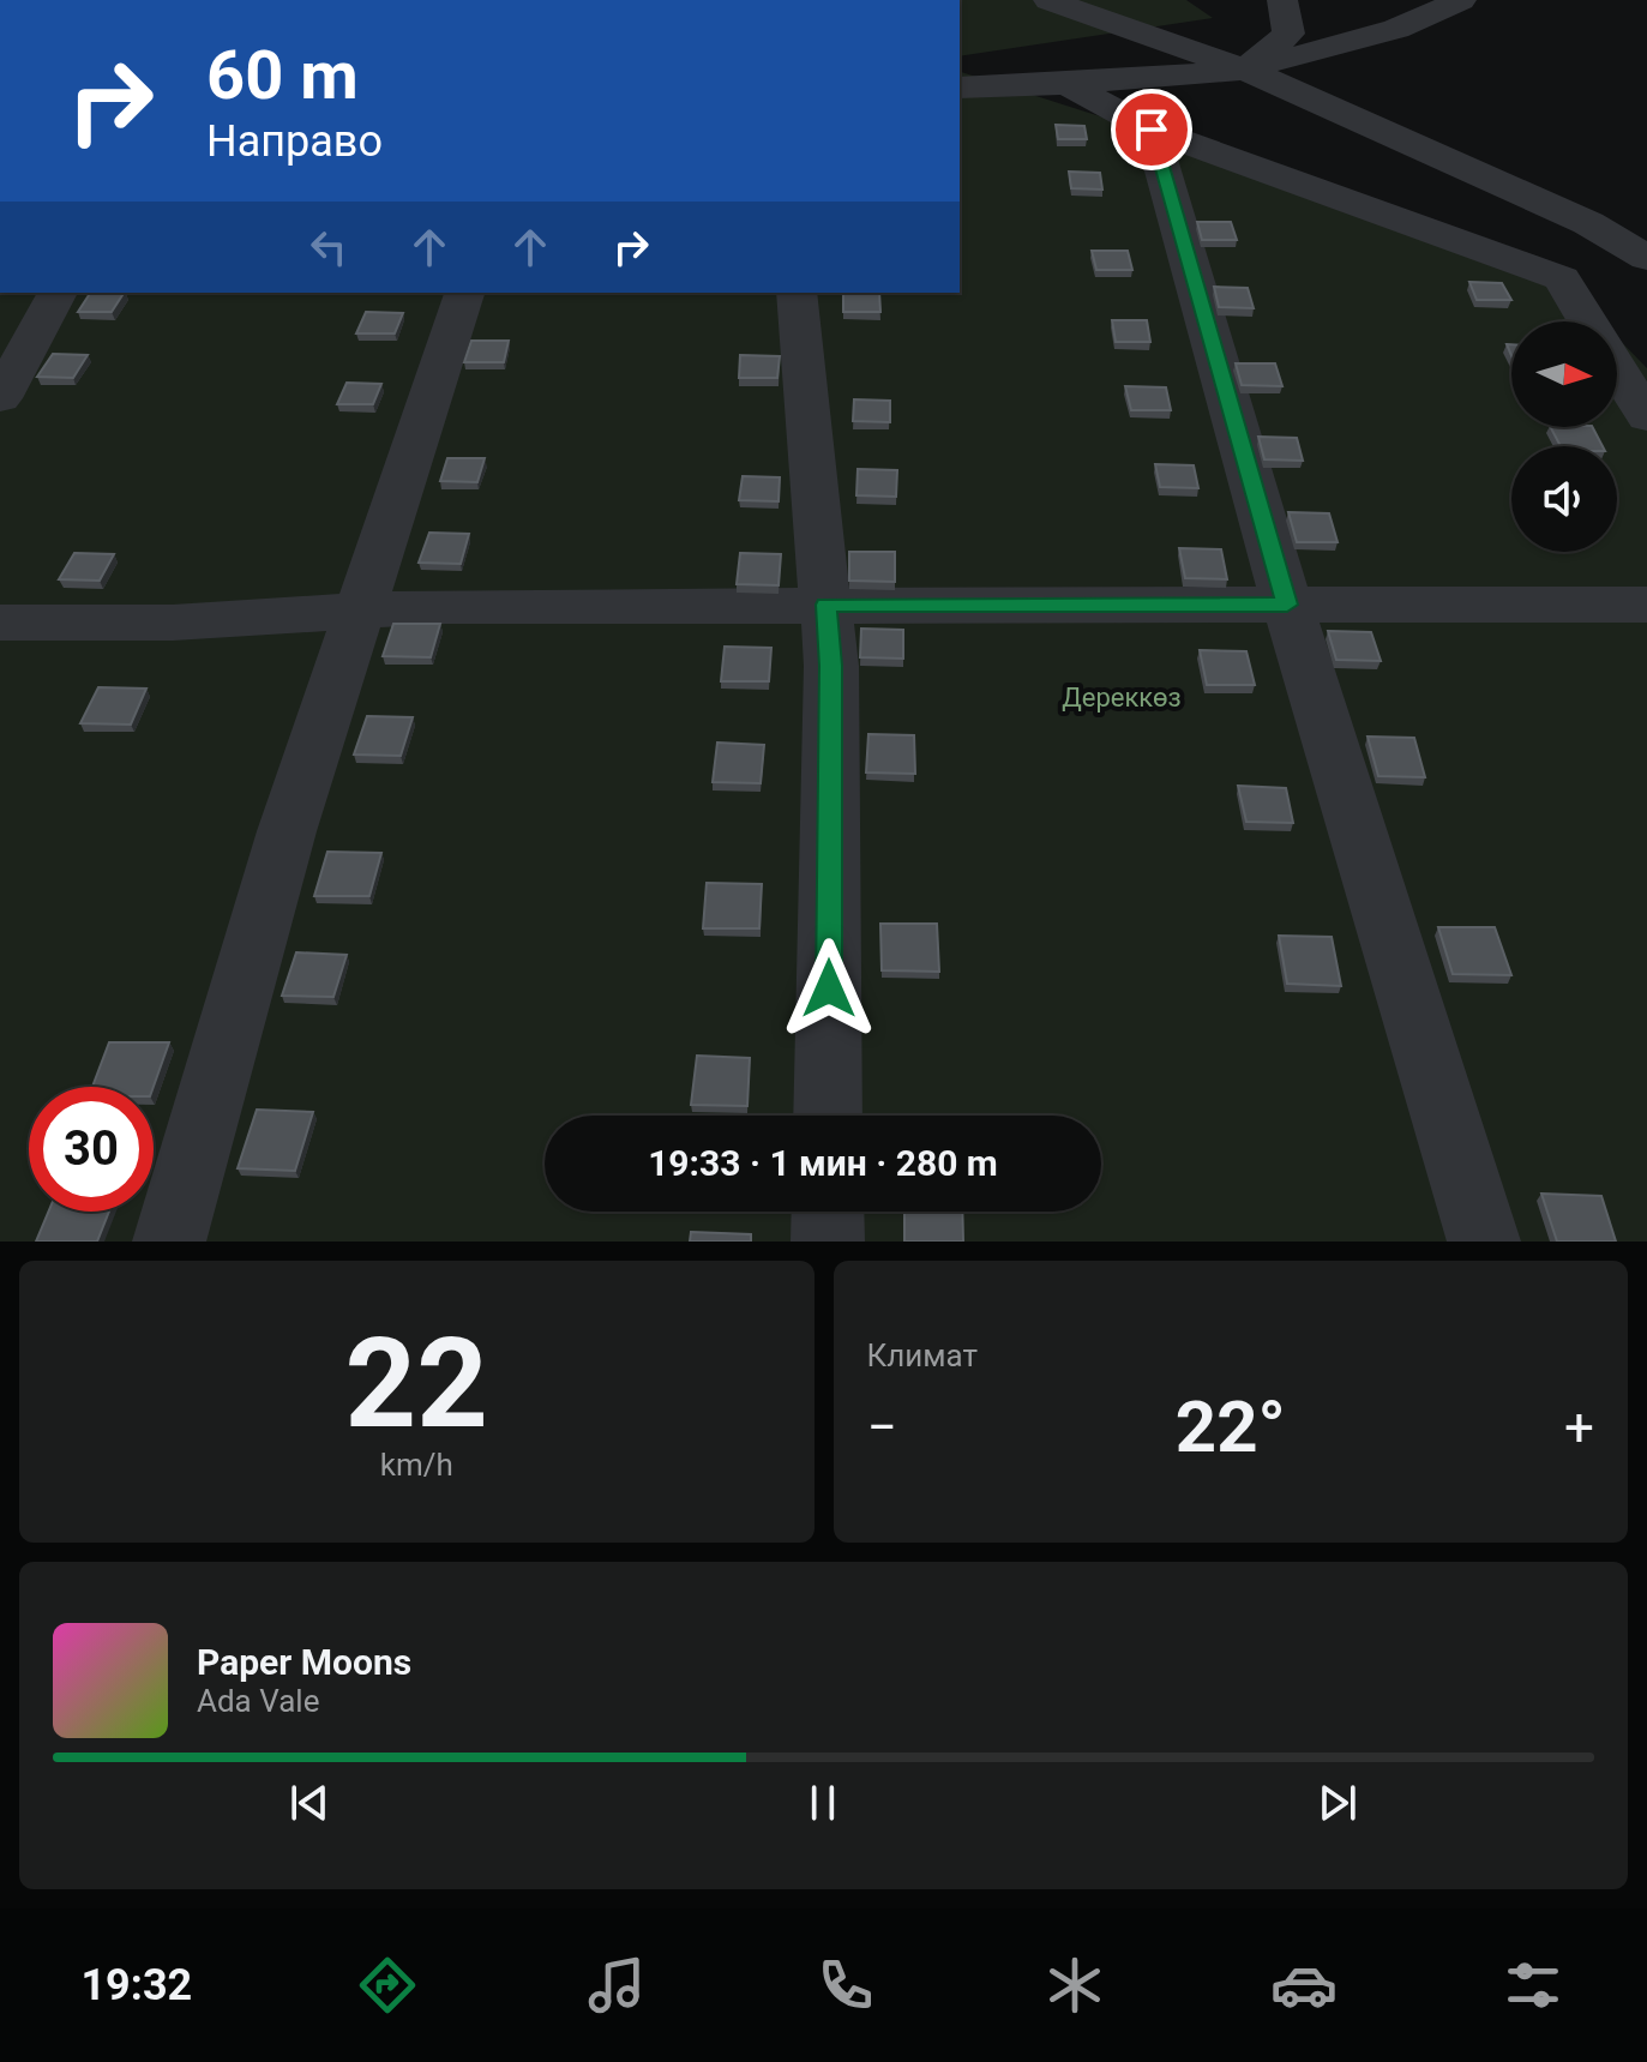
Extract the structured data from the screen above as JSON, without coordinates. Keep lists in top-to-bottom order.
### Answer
{
  "parks": ["Дереккөз"],
  "north": "right",
  "page": {
    "turn": ["60 m", "Направо"],
    "limit": "30",
    "trip": "19:33 · 1 мин · 280 m",
    "tile": [
      ["22", "km/h"],
      "Климат"
    ],
    "heat": ["−", "22°", "+"],
    "song": ["Paper Moons", "Ada Vale"],
    "tabs": "19:32"
  }
}
